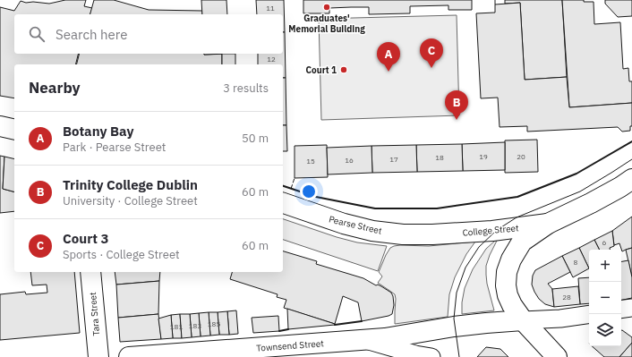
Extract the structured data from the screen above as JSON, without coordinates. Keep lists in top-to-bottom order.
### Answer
{
  "streets": {
    "main road": [
      "Pearse Street",
      "College Street",
      "Tara Street",
      "Townsend Street"
    ]
  },
  "crossings": [
    ["Pearse Street", "College Street"],
    ["College Street", "Townsend Street"]
  ],
  "places": ["Graduates' Memorial Building", "Court 1"],
  "house_numbers": [
    "11",
    "12",
    "19",
    "20",
    "18",
    "17",
    "16",
    "15",
    "6",
    "8",
    "28",
    "185",
    "183",
    "181"
  ],
  "page": {
    "search": "Search here",
    "pins": ["C", "A", "B"],
    "heading": ["Nearby", "3 results"],
    "list": [
      {
        "mark": "A",
        "name": "Botany Bay",
        "note": "Park · Pearse Street",
        "value": "50 m"
      },
      {
        "mark": "B",
        "name": "Trinity College Dublin",
        "note": "University · College Street",
        "value": "60 m"
      },
      {
        "mark": "C",
        "name": "Court 3",
        "note": "Sports · College Street",
        "value": "60 m"
      }
    ],
    "map_buttons": ["+", "−"]
  }
}
